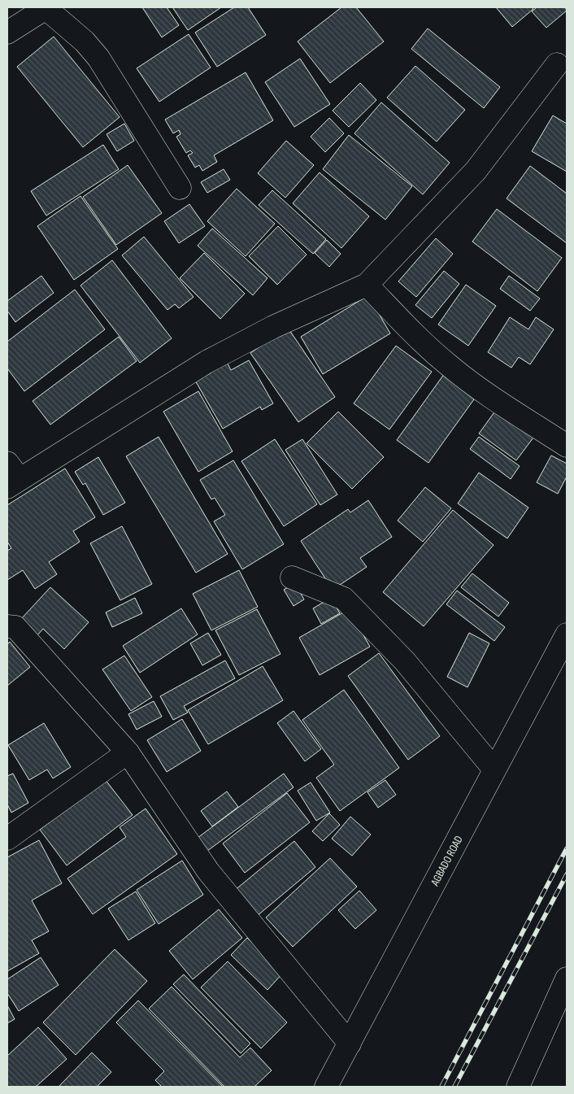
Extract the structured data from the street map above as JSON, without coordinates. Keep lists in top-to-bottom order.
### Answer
{
  "streets": {
    "street": ["AGBADO ROAD"]
  }
}
